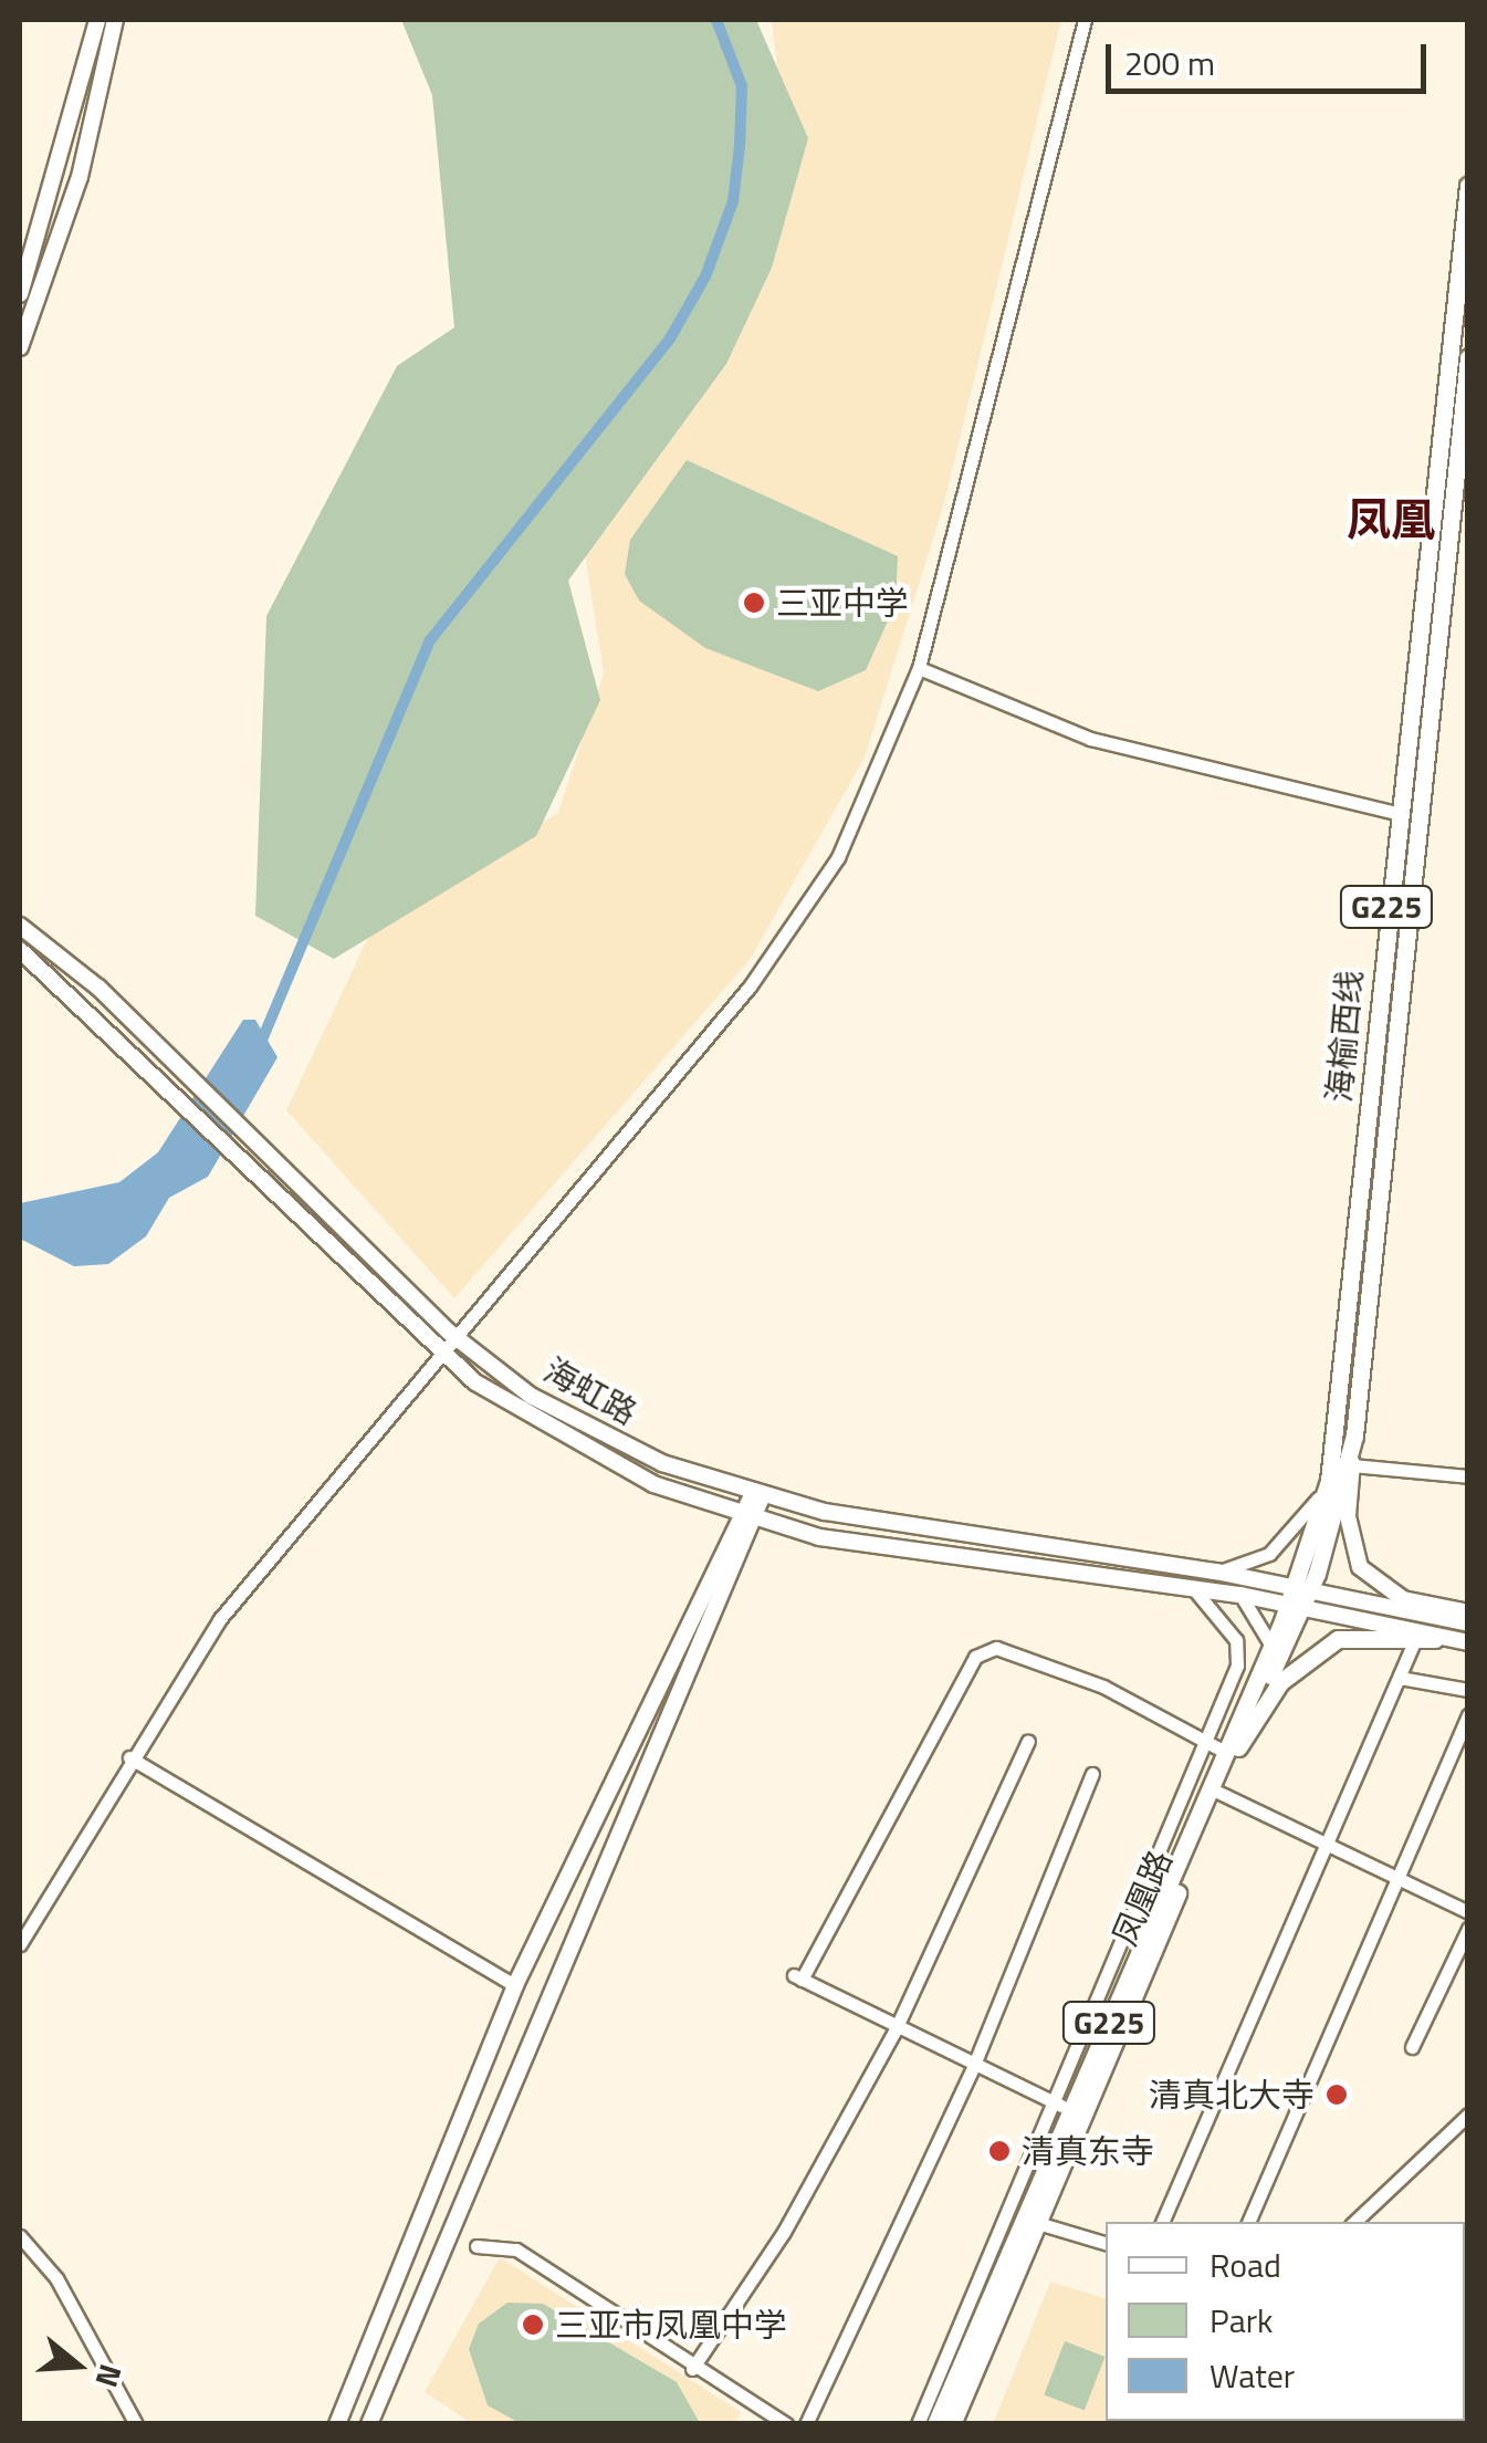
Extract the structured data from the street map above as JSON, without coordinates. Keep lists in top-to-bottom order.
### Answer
{
  "streets": {
    "highway": ["G225", "海榆西线", "凤凰路"],
    "main road": ["海虹路"]
  },
  "crossings": [
    ["海榆西线", "海虹路"],
    ["海榆西线", "凤凰路"],
    ["海虹路", "凤凰路"]
  ],
  "districts": ["凤凰"],
  "places": [
    "三亚中学",
    "清真北大寺",
    "清真东寺",
    "三亚市凤凰中学"
  ],
  "legend": ["Road", "Park", "Water"],
  "scale_bar": "200 m",
  "north": "right"
}
